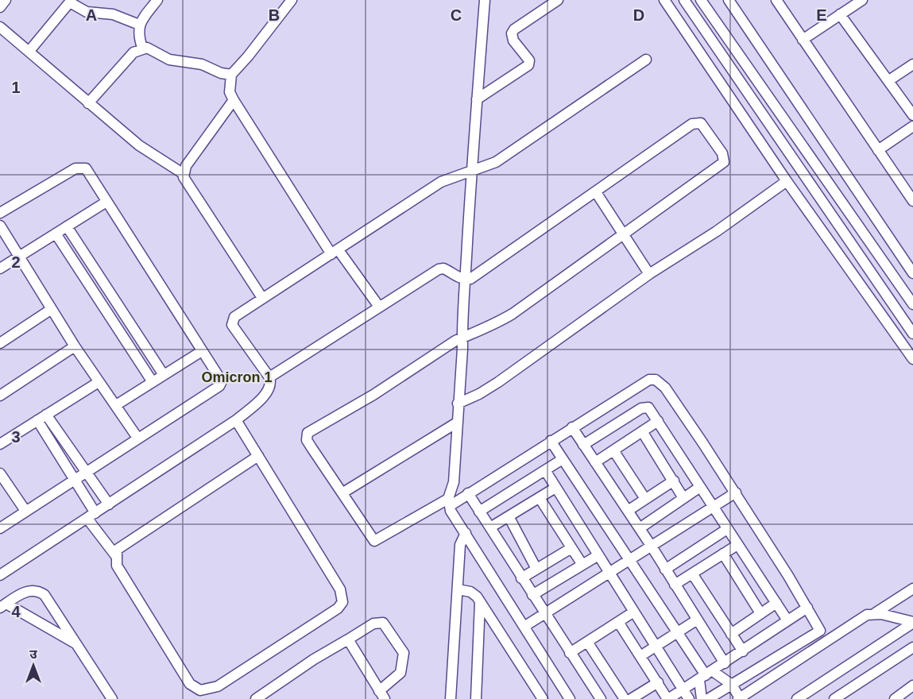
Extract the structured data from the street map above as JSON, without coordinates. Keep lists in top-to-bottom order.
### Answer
{
  "districts": ["Omicron 1"],
  "north": "top",
  "grid": {
    "columns": [
      "A",
      "B",
      "C",
      "D",
      "E"
    ],
    "rows": [
      "1",
      "2",
      "3",
      "4"
    ]
  }
}
